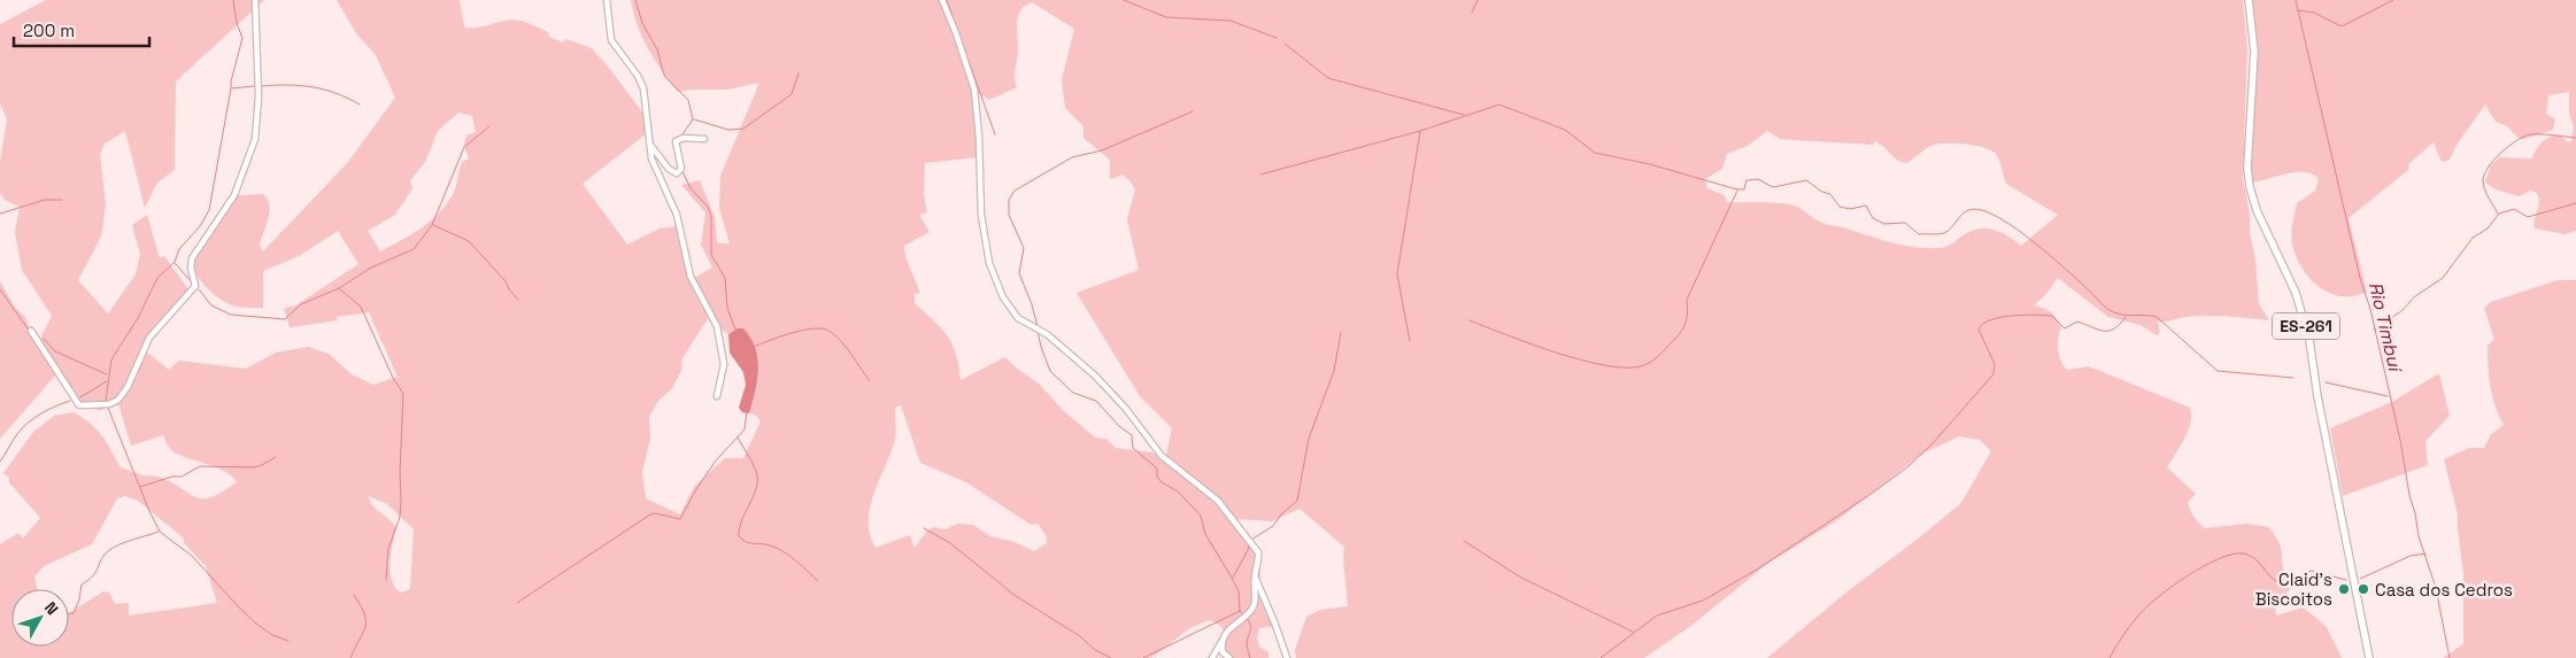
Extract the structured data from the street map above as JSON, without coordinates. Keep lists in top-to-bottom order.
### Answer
{
  "streets": {
    "main road": ["ES-261"]
  },
  "water": ["Rio Timbuí"],
  "places": ["Claid's Biscoitos", "Casa dos Cedros"],
  "scale_bar": "200 m",
  "north": "top right"
}
